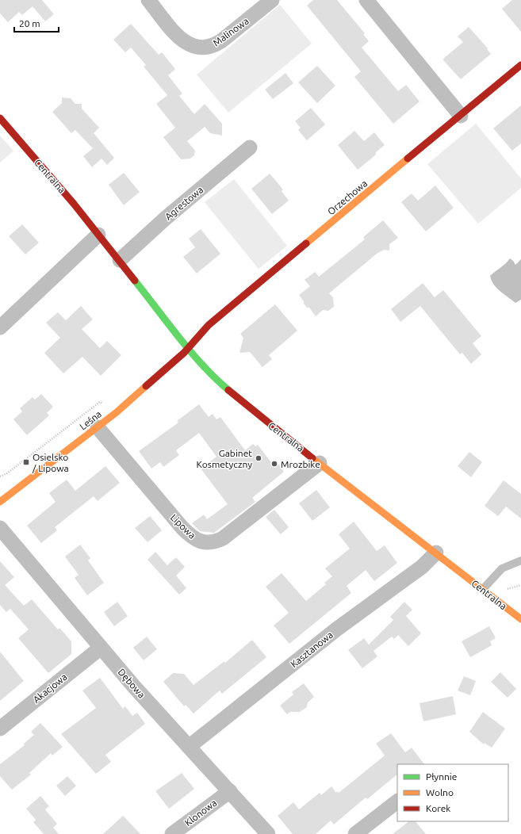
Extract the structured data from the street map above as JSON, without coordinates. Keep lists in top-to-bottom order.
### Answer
{
  "streets": {
    "street": [
      "Malinowa",
      "Centralna",
      "Orzechowa",
      "Agrestowa",
      "Leśna",
      "Lipowa",
      "Kasztanowa",
      "Dębowa",
      "Akacjowa",
      "Klonowa"
    ]
  },
  "crossings": [
    ["Centralna", "Orzechowa"],
    ["Centralna", "Agrestowa"],
    ["Centralna", "Leśna"],
    ["Centralna", "Lipowa"],
    ["Centralna", "Kasztanowa"],
    ["Orzechowa", "Leśna"],
    ["Leśna", "Lipowa"],
    ["Kasztanowa", "Dębowa"],
    ["Dębowa", "Akacjowa"],
    ["Dębowa", "Klonowa"]
  ],
  "places": {
    "other": ["Gabinet Kosmetyczny", "Mrozbike"],
    "transit": ["Osielsko / Lipowa"]
  },
  "legend": ["Płynnie", "Wolno", "Korek"],
  "scale_bar": "20 m"
}
